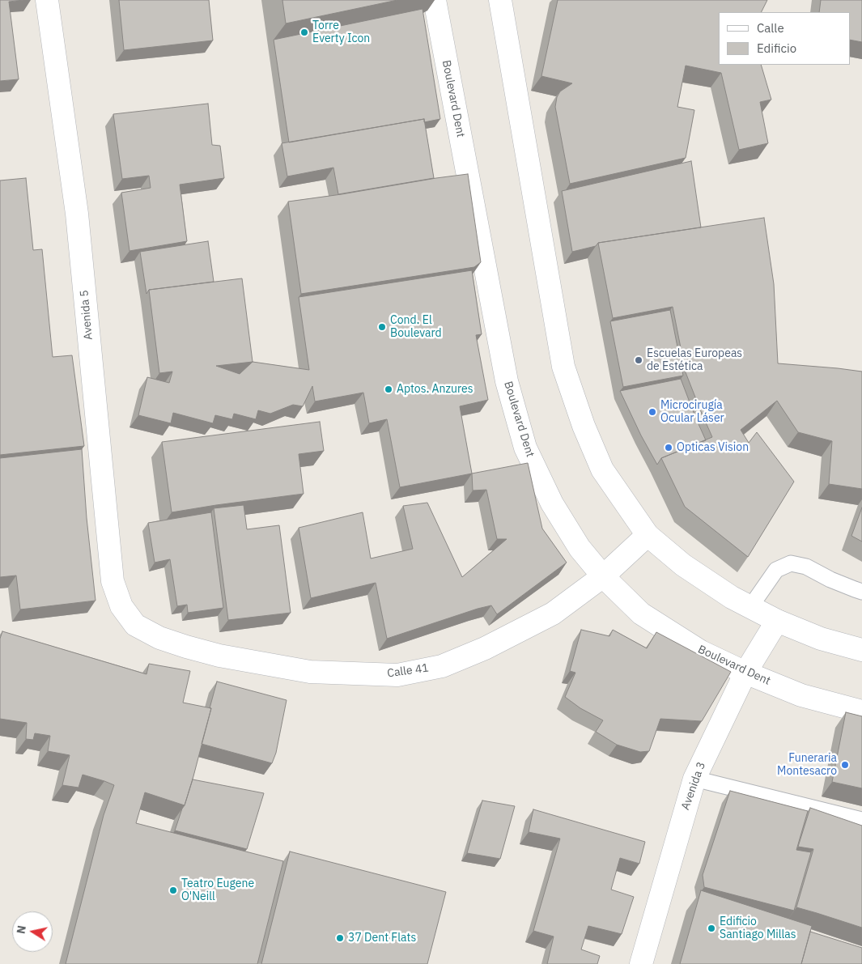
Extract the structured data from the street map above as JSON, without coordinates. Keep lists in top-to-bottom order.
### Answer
{
  "streets": {
    "street": [
      "Boulevard Dent",
      "Avenida 5",
      "Calle 41",
      "Avenida 3"
    ]
  },
  "crossings": [
    ["Boulevard Dent", "Calle 41"],
    ["Boulevard Dent", "Avenida 3"],
    ["Avenida 5", "Calle 41"]
  ],
  "places": [
    "Torre Everty Icon",
    "Cond. El Boulevard",
    "Escuelas Europeas de Estética",
    "Aptos. Anzures",
    "Microcirugía Ocular Láser",
    "Opticas Vision",
    "Funeraria Montesacro",
    "Teatro Eugene O'Neill",
    "Edificio Santiago Millas",
    "37 Dent Flats"
  ],
  "legend": ["Calle", "Edificio"],
  "north": "left"
}
